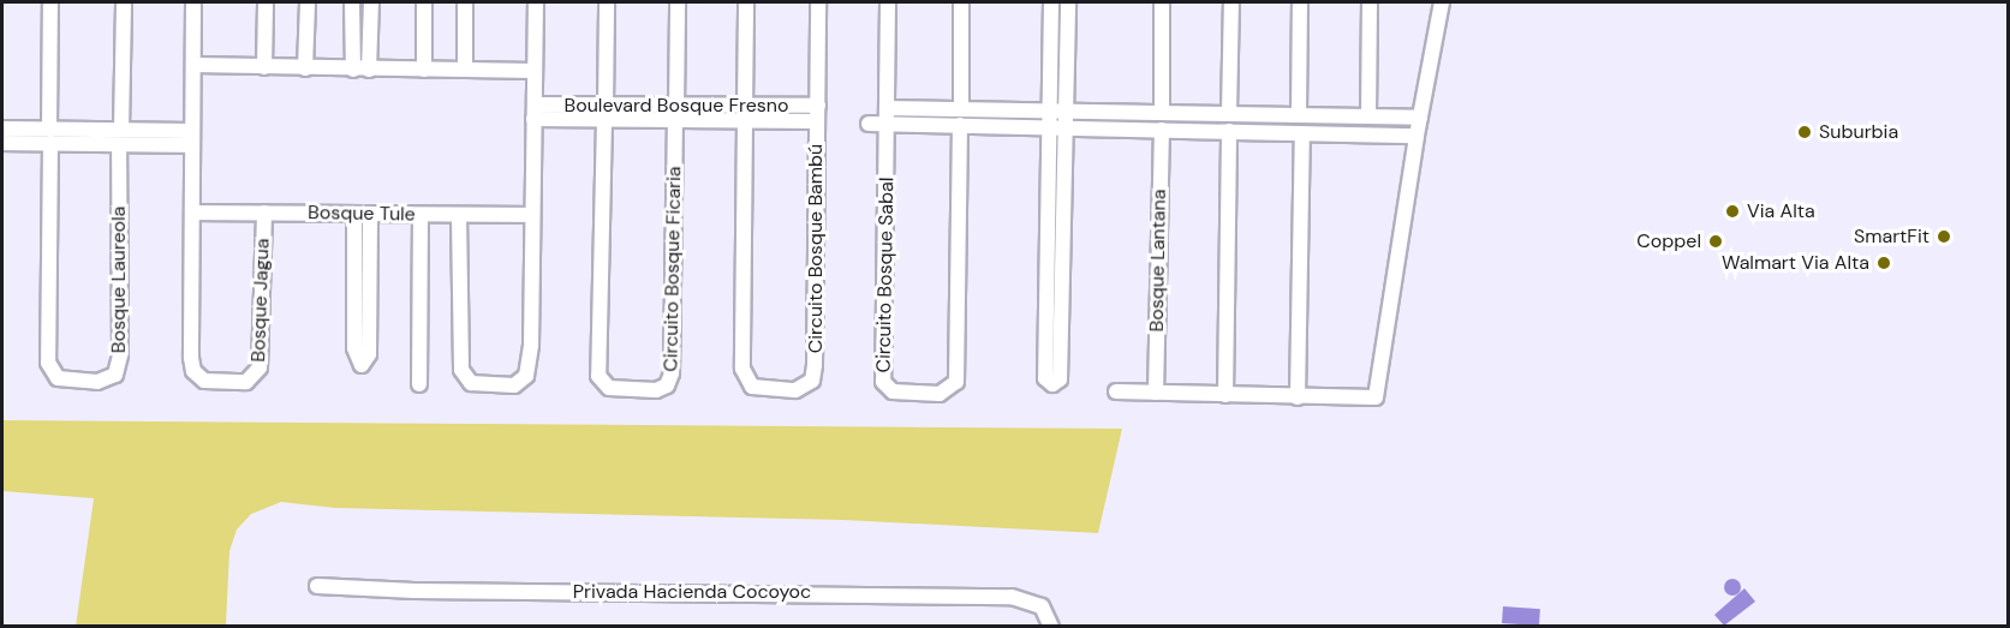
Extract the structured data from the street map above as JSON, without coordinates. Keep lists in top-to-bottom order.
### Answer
{
  "streets": {
    "street": [
      "Boulevard Bosque Fresno",
      "Bosque Tule",
      "Circuito Bosque Bambú",
      "Bosque Lantana",
      "Circuito Bosque Ficaria",
      "Circuito Bosque Sabal",
      "Bosque Laureola",
      "Bosque Jagua",
      "Privada Hacienda Cocoyoc"
    ]
  },
  "crossings": [
    ["Boulevard Bosque Fresno", "Circuito Bosque Bambú"],
    ["Boulevard Bosque Fresno", "Circuito Bosque Ficaria"],
    ["Bosque Tule", "Bosque Jagua"]
  ],
  "places": [
    "Suburbia",
    "Via Alta",
    "SmartFit",
    "Coppel",
    "Walmart Via Alta"
  ]
}
